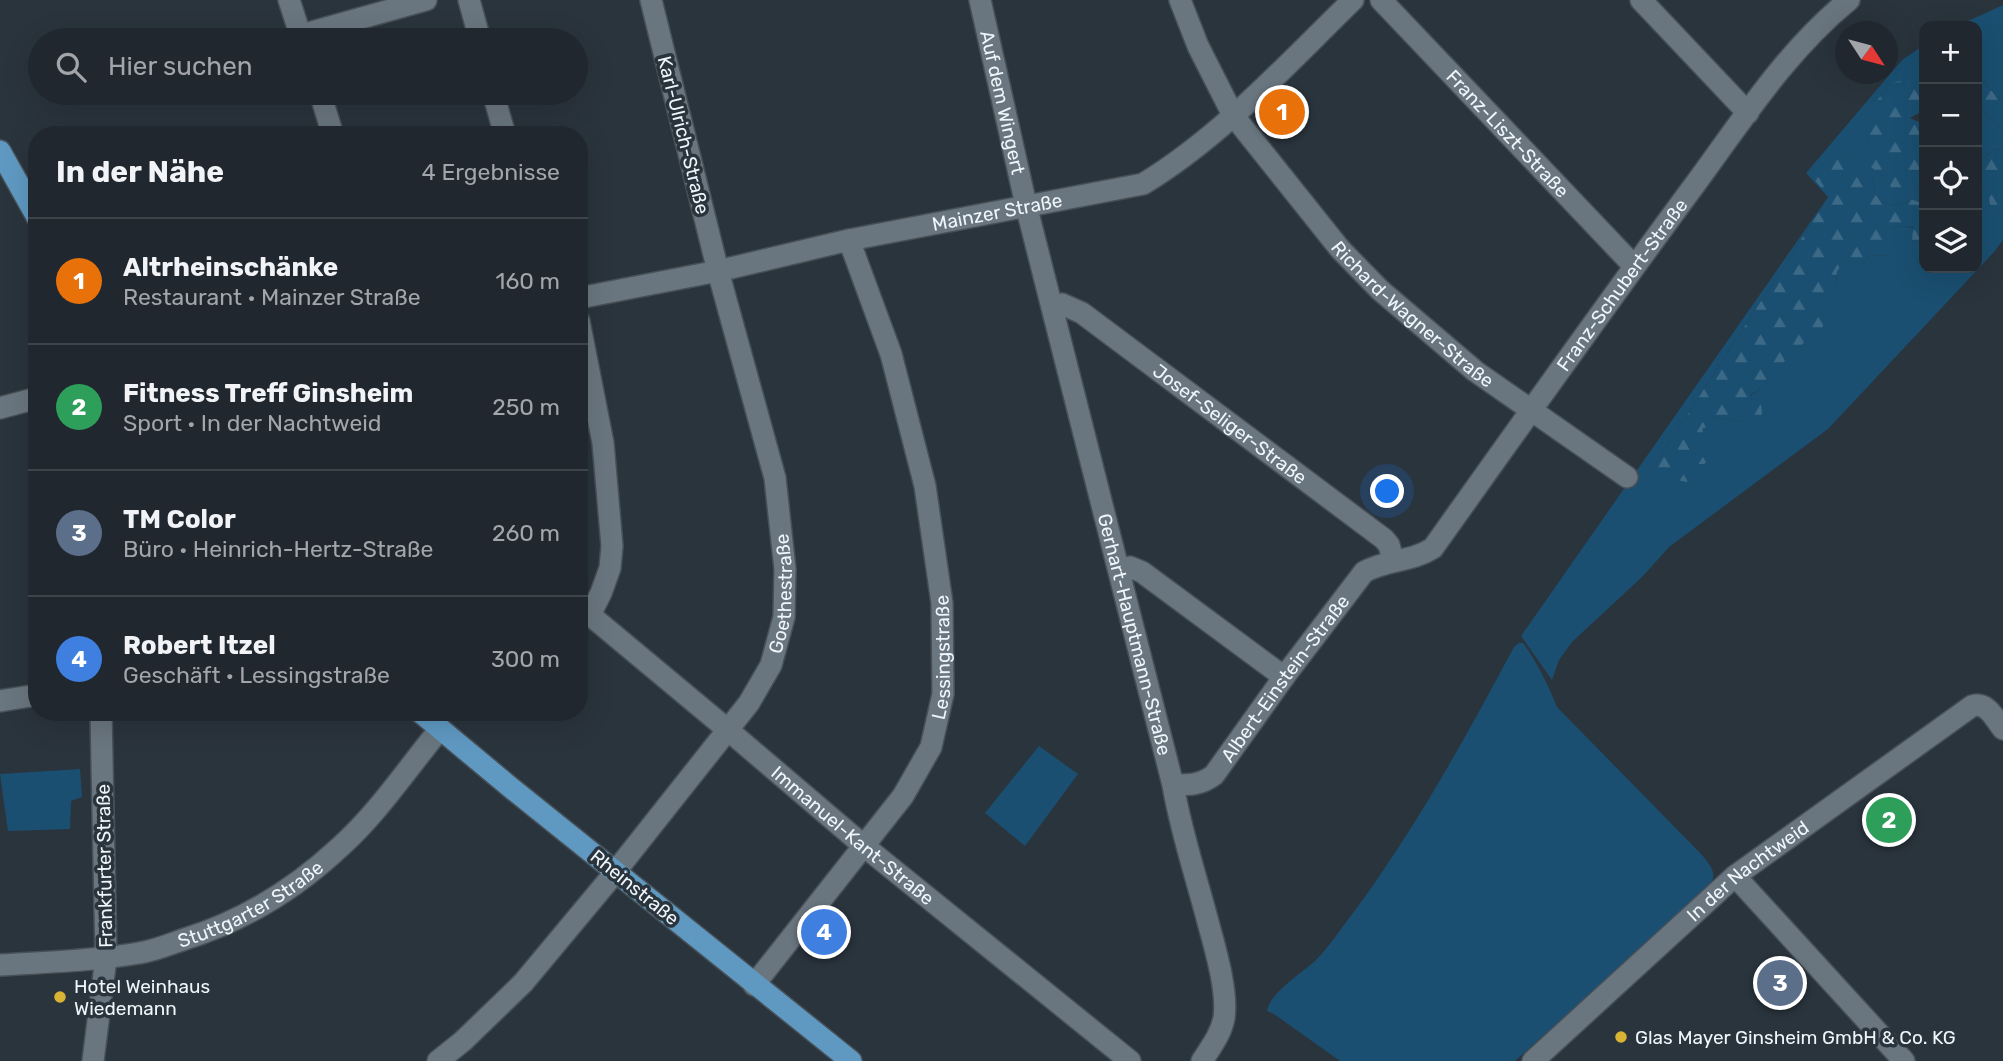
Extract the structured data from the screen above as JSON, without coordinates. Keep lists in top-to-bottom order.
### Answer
{
  "streets": {
    "main road": ["Rheinstraße"],
    "street": [
      "Auf dem Wingert",
      "Franz-Liszt-Straße",
      "Karl-Ulrich-Straße",
      "Mainzer Straße",
      "Franz-Schubert-Straße",
      "Richard-Wagner-Straße",
      "Josef-Seliger-Straße",
      "Goethestraße",
      "Gerhart-Hauptmann-Straße",
      "Lessingstraße",
      "Albert-Einstein-Straße",
      "Immanuel-Kant-Straße",
      "Frankfurter Straße",
      "In der Nachtweid",
      "Stuttgarter Straße"
    ]
  },
  "crossings": [
    ["Auf dem Wingert", "Mainzer Straße"],
    ["Auf dem Wingert", "Gerhart-Hauptmann-Straße"],
    ["Franz-Liszt-Straße", "Franz-Schubert-Straße"],
    ["Karl-Ulrich-Straße", "Mainzer Straße"],
    ["Karl-Ulrich-Straße", "Goethestraße"],
    ["Mainzer Straße", "Richard-Wagner-Straße"],
    ["Mainzer Straße", "Goethestraße"],
    ["Mainzer Straße", "Gerhart-Hauptmann-Straße"],
    ["Mainzer Straße", "Lessingstraße"],
    ["Franz-Schubert-Straße", "Richard-Wagner-Straße"],
    ["Franz-Schubert-Straße", "Josef-Seliger-Straße"],
    ["Franz-Schubert-Straße", "Albert-Einstein-Straße"],
    ["Josef-Seliger-Straße", "Gerhart-Hauptmann-Straße"],
    ["Josef-Seliger-Straße", "Albert-Einstein-Straße"],
    ["Goethestraße", "Immanuel-Kant-Straße"],
    ["Goethestraße", "Rheinstraße"],
    ["Gerhart-Hauptmann-Straße", "Albert-Einstein-Straße"],
    ["Lessingstraße", "Immanuel-Kant-Straße"],
    ["Lessingstraße", "Rheinstraße"],
    ["Frankfurter Straße", "Stuttgarter Straße"],
    ["Rheinstraße", "Stuttgarter Straße"]
  ],
  "places": ["Hotel Weinhaus Wiedemann", "Glas Mayer Ginsheim GmbH & Co. KG"],
  "north": "bottom right",
  "page": {
    "map_buttons": ["+", "−"],
    "search": "Hier suchen",
    "pins": [
      "1",
      "2",
      "4",
      "3"
    ],
    "heading": ["In der Nähe", "4 Ergebnisse"],
    "list": [
      {
        "mark": "1",
        "name": "Altrheinschänke",
        "note": "Restaurant · Mainzer Straße",
        "value": "160 m"
      },
      {
        "mark": "2",
        "name": "Fitness Treff Ginsheim",
        "note": "Sport · In der Nachtweid",
        "value": "250 m"
      },
      {
        "mark": "3",
        "name": "TM Color",
        "note": "Büro · Heinrich-Hertz-Straße",
        "value": "260 m"
      },
      {
        "mark": "4",
        "name": "Robert Itzel",
        "note": "Geschäft · Lessingstraße",
        "value": "300 m"
      }
    ]
  }
}
